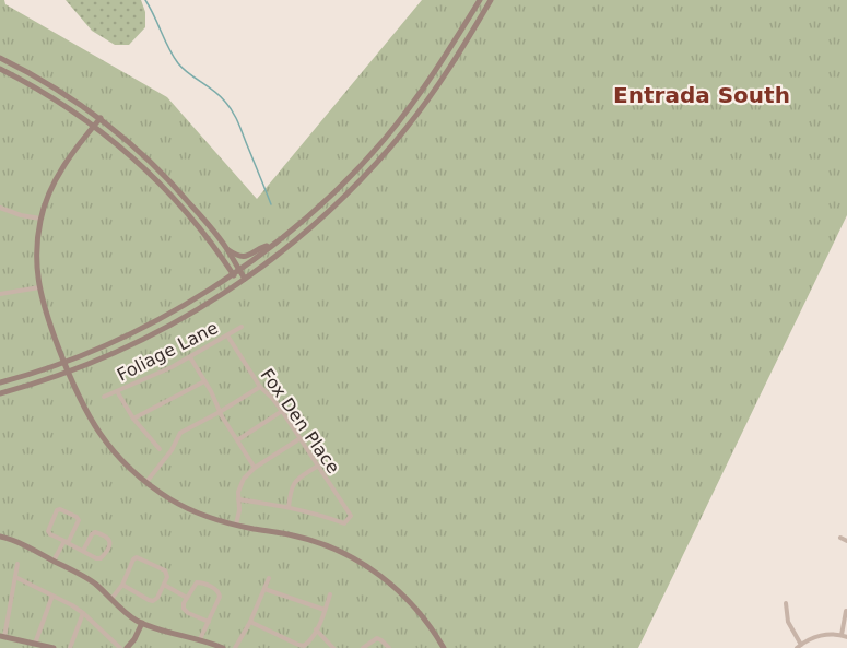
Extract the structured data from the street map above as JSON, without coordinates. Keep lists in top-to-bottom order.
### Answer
{
  "streets": {
    "street": ["Foliage Lane", "Fox Den Place"]
  },
  "crossings": [
    ["Foliage Lane", "Fox Den Place"]
  ],
  "districts": ["Entrada South"]
}
